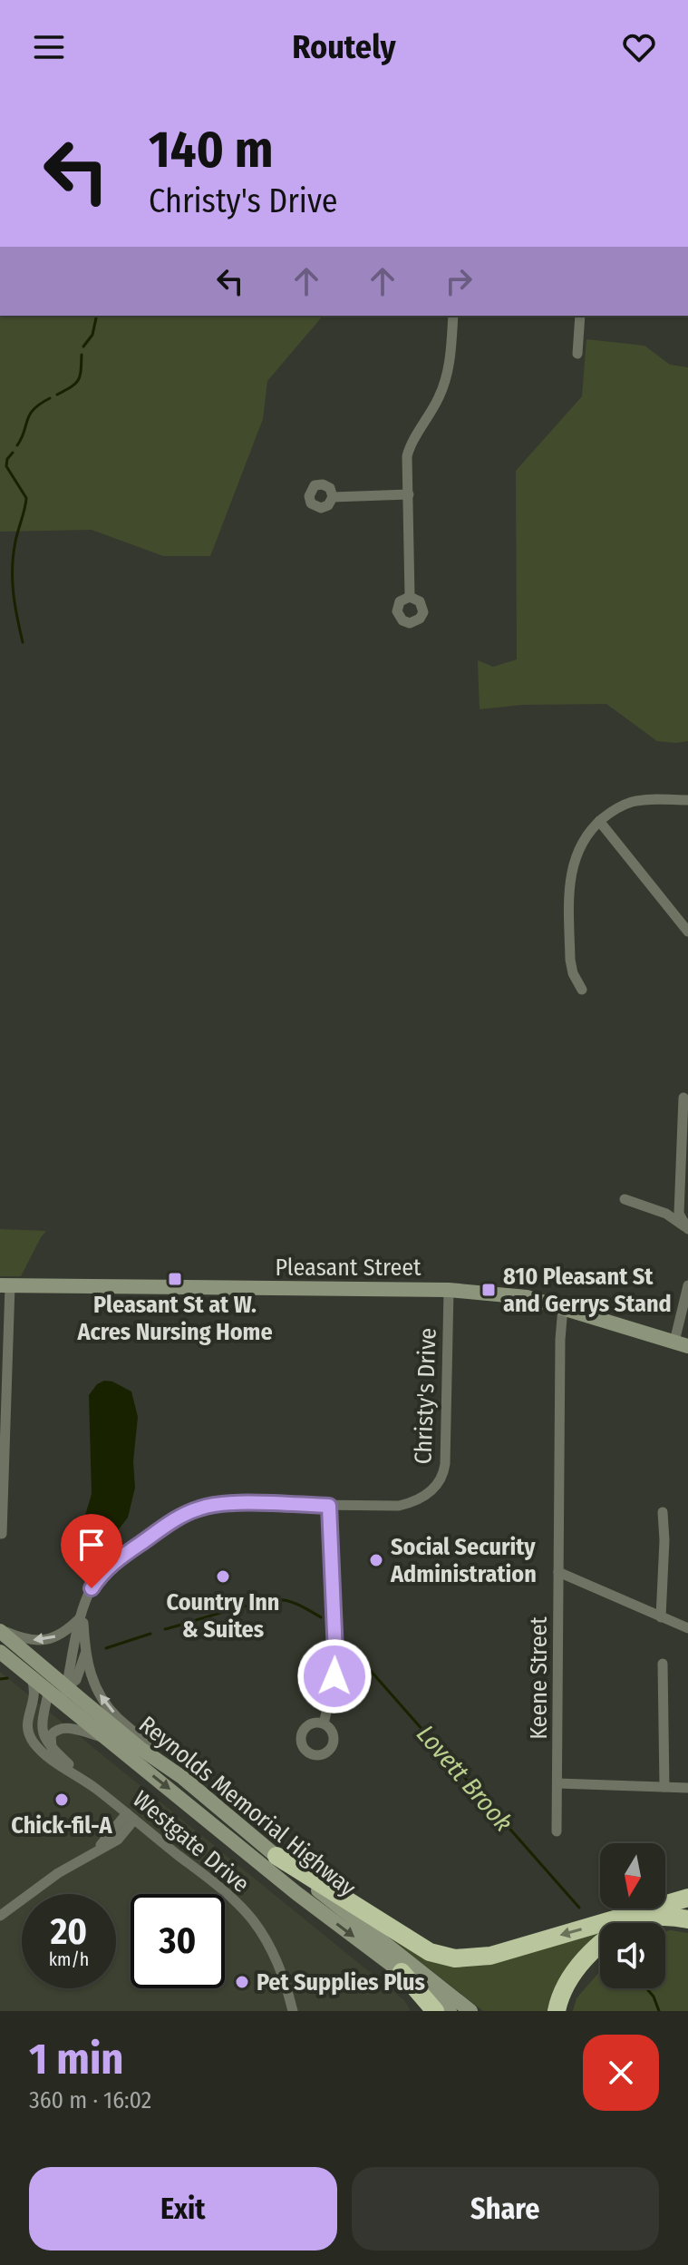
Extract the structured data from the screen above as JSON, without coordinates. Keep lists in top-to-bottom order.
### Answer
{
  "streets": {
    "main road": ["Pleasant Street", "Reynolds Memorial Highway"],
    "street": ["Christy's Drive", "Keene Street", "Westgate Drive"]
  },
  "crossings": [
    ["Pleasant Street", "Christy's Drive"],
    ["Pleasant Street", "Keene Street"],
    ["Christy's Drive", "Reynolds Memorial Highway"],
    ["Reynolds Memorial Highway", "Westgate Drive"]
  ],
  "water": ["Lovett Brook"],
  "places": {
    "transit": ["Pleasant St at W. Acres Nursing Home", "810 Pleasant St and Gerrys Stand"],
    "other": [
      "Social Security Administration",
      "Country Inn & Suites",
      "Chick-fil-A",
      "Pet Supplies Plus"
    ]
  },
  "north": "bottom",
  "page": {
    "header": "Routely",
    "turn": ["140 m", "Christy's Drive"],
    "speed": "20 km/h",
    "limit": "30",
    "heading": ["1 min", "360 m · 16:02"],
    "buttons": ["Exit", "Share"]
  }
}
